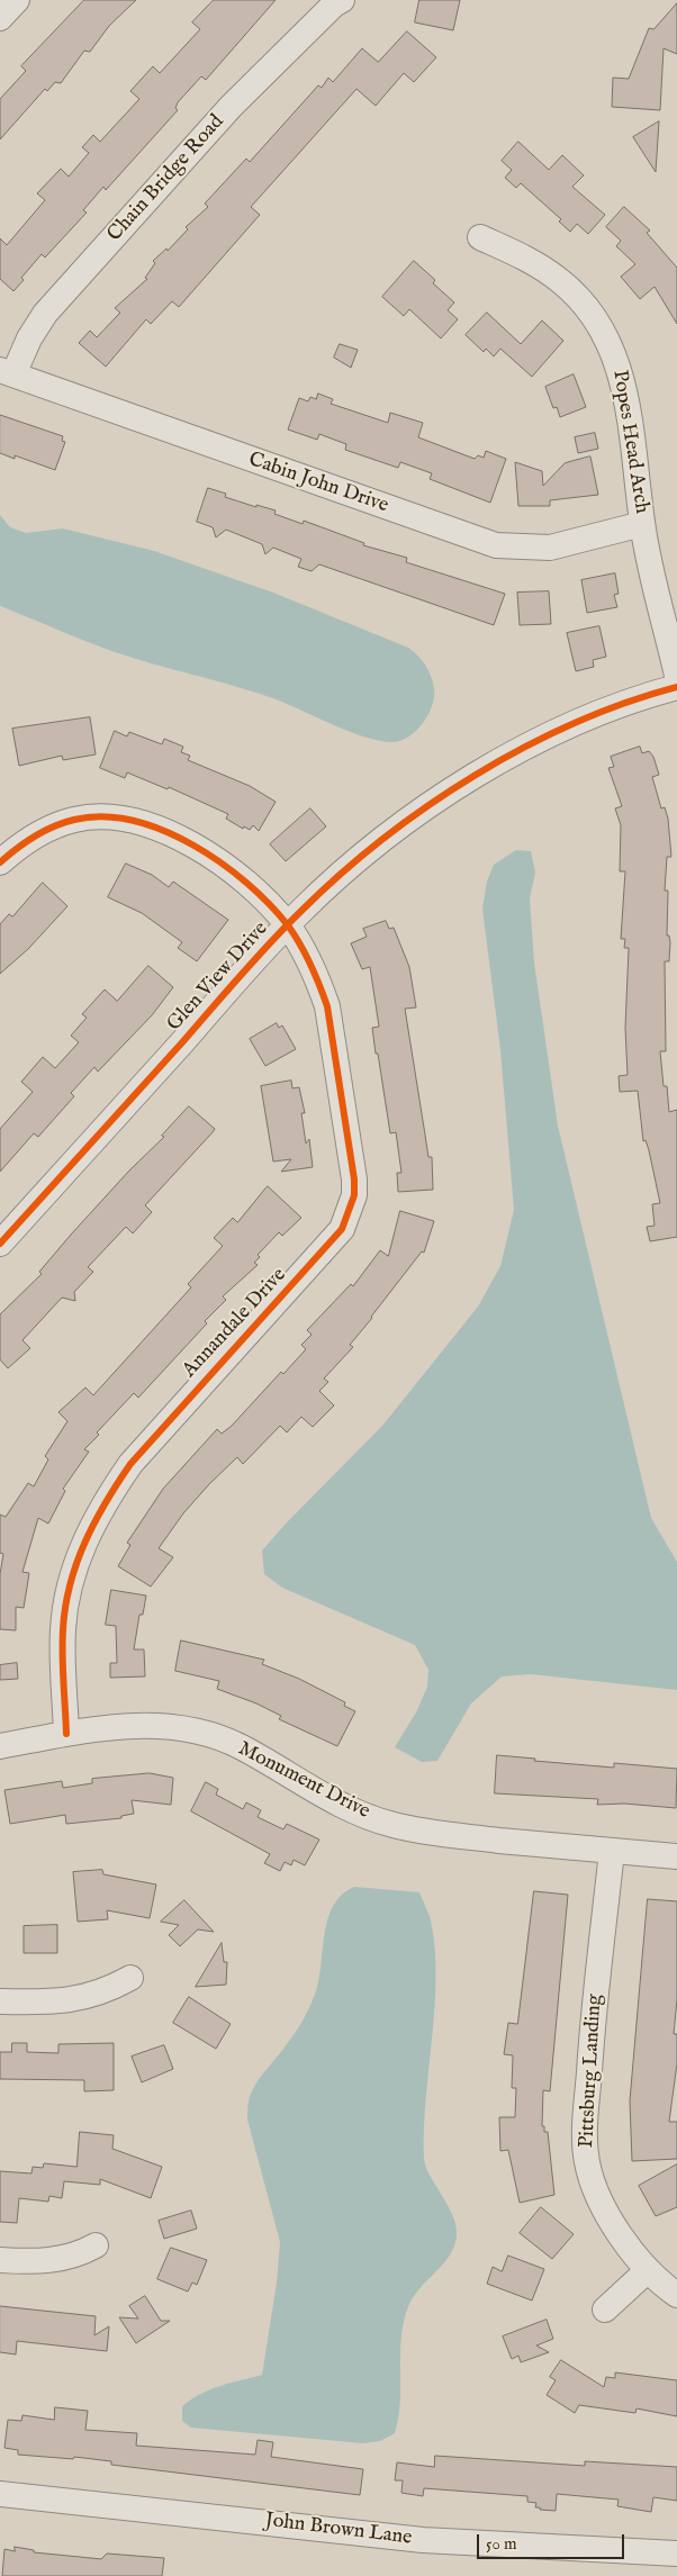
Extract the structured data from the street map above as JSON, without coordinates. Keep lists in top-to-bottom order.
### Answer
{
  "streets": {
    "street": [
      "Chain Bridge Road",
      "Popes Head Arch",
      "Cabin John Drive",
      "Glen View Drive",
      "Annandale Drive",
      "Monument Drive",
      "Pittsburg Landing",
      "John Brown Lane"
    ]
  },
  "crossings": [
    ["Chain Bridge Road", "Cabin John Drive"],
    ["Popes Head Arch", "Cabin John Drive"],
    ["Glen View Drive", "Annandale Drive"],
    ["Annandale Drive", "Monument Drive"],
    ["Monument Drive", "Pittsburg Landing"]
  ],
  "scale_bar": "50 m"
}
